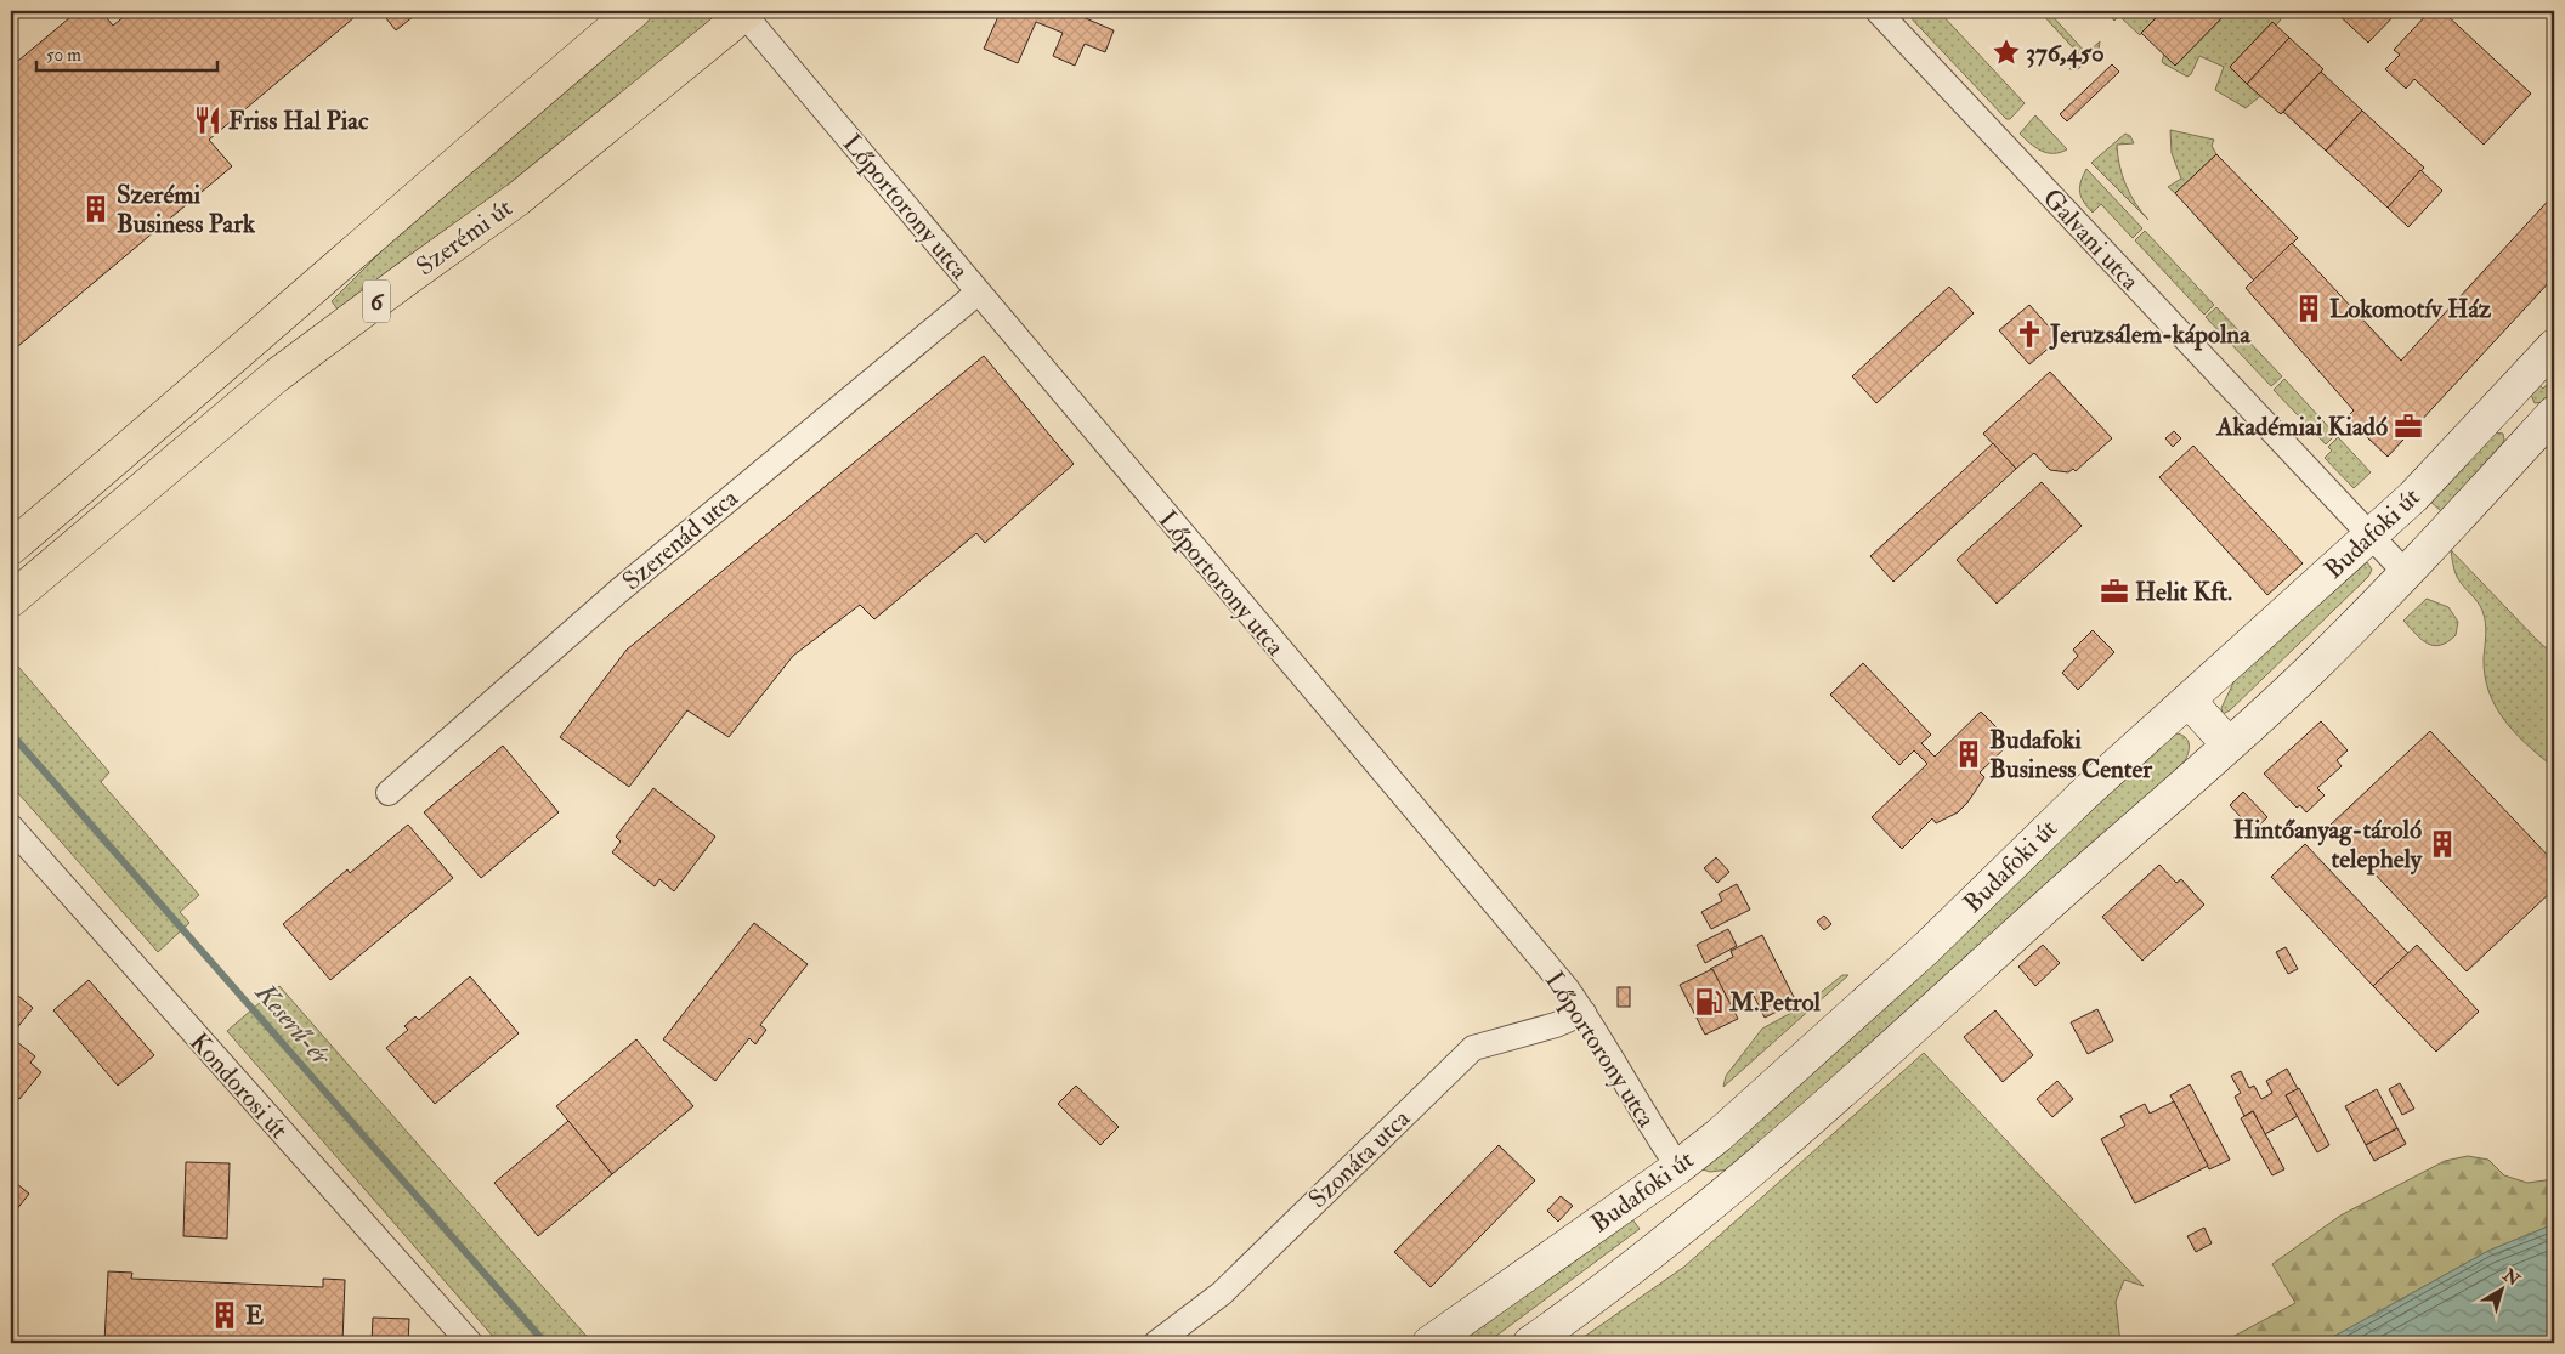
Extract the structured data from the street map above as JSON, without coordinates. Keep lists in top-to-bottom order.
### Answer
{
  "streets": {
    "main road": ["Szerémi út", "6", "Budafoki út"],
    "street": [
      "Lőportorony utca",
      "Galvani utca",
      "Szerenád utca",
      "Kondorosi út",
      "Szonáta utca"
    ]
  },
  "crossings": [
    ["Lőportorony utca", "Szerémi út"],
    ["Lőportorony utca", "Budafoki út"],
    ["Lőportorony utca", "Szerenád utca"],
    ["Lőportorony utca", "Szonáta utca"],
    ["Galvani utca", "Budafoki út"]
  ],
  "water": ["Keserű-ér"],
  "places": {
    "place": ["376,450"],
    "restaurant": ["Friss Hal Piac"],
    "building": [
      "Szerémi Business Park",
      "Lokomotív Ház",
      "Budafoki Business Center",
      "Hintőanyag-tároló telephely",
      "E"
    ],
    "church": ["Jeruzsálem-kápolna"],
    "office": ["Akadémiai Kiadó", "Helit Kft."],
    "fuel station": ["M.Petrol"]
  },
  "scale_bar": "50 m",
  "north": "top right"
}
